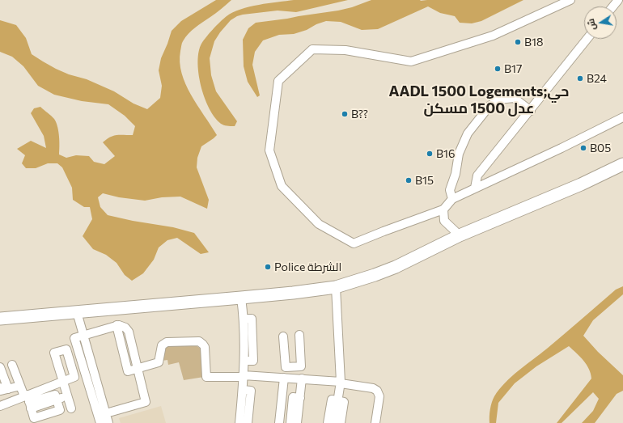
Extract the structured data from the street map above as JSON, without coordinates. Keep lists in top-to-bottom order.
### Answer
{
  "districts": ["AADL 1500 Logements;حي عدل 1500 مسكن"],
  "places": [
    "B18",
    "B17",
    "B24",
    "B??",
    "B05",
    "B16",
    "B15",
    "Police الشرطة"
  ],
  "north": "left"
}
